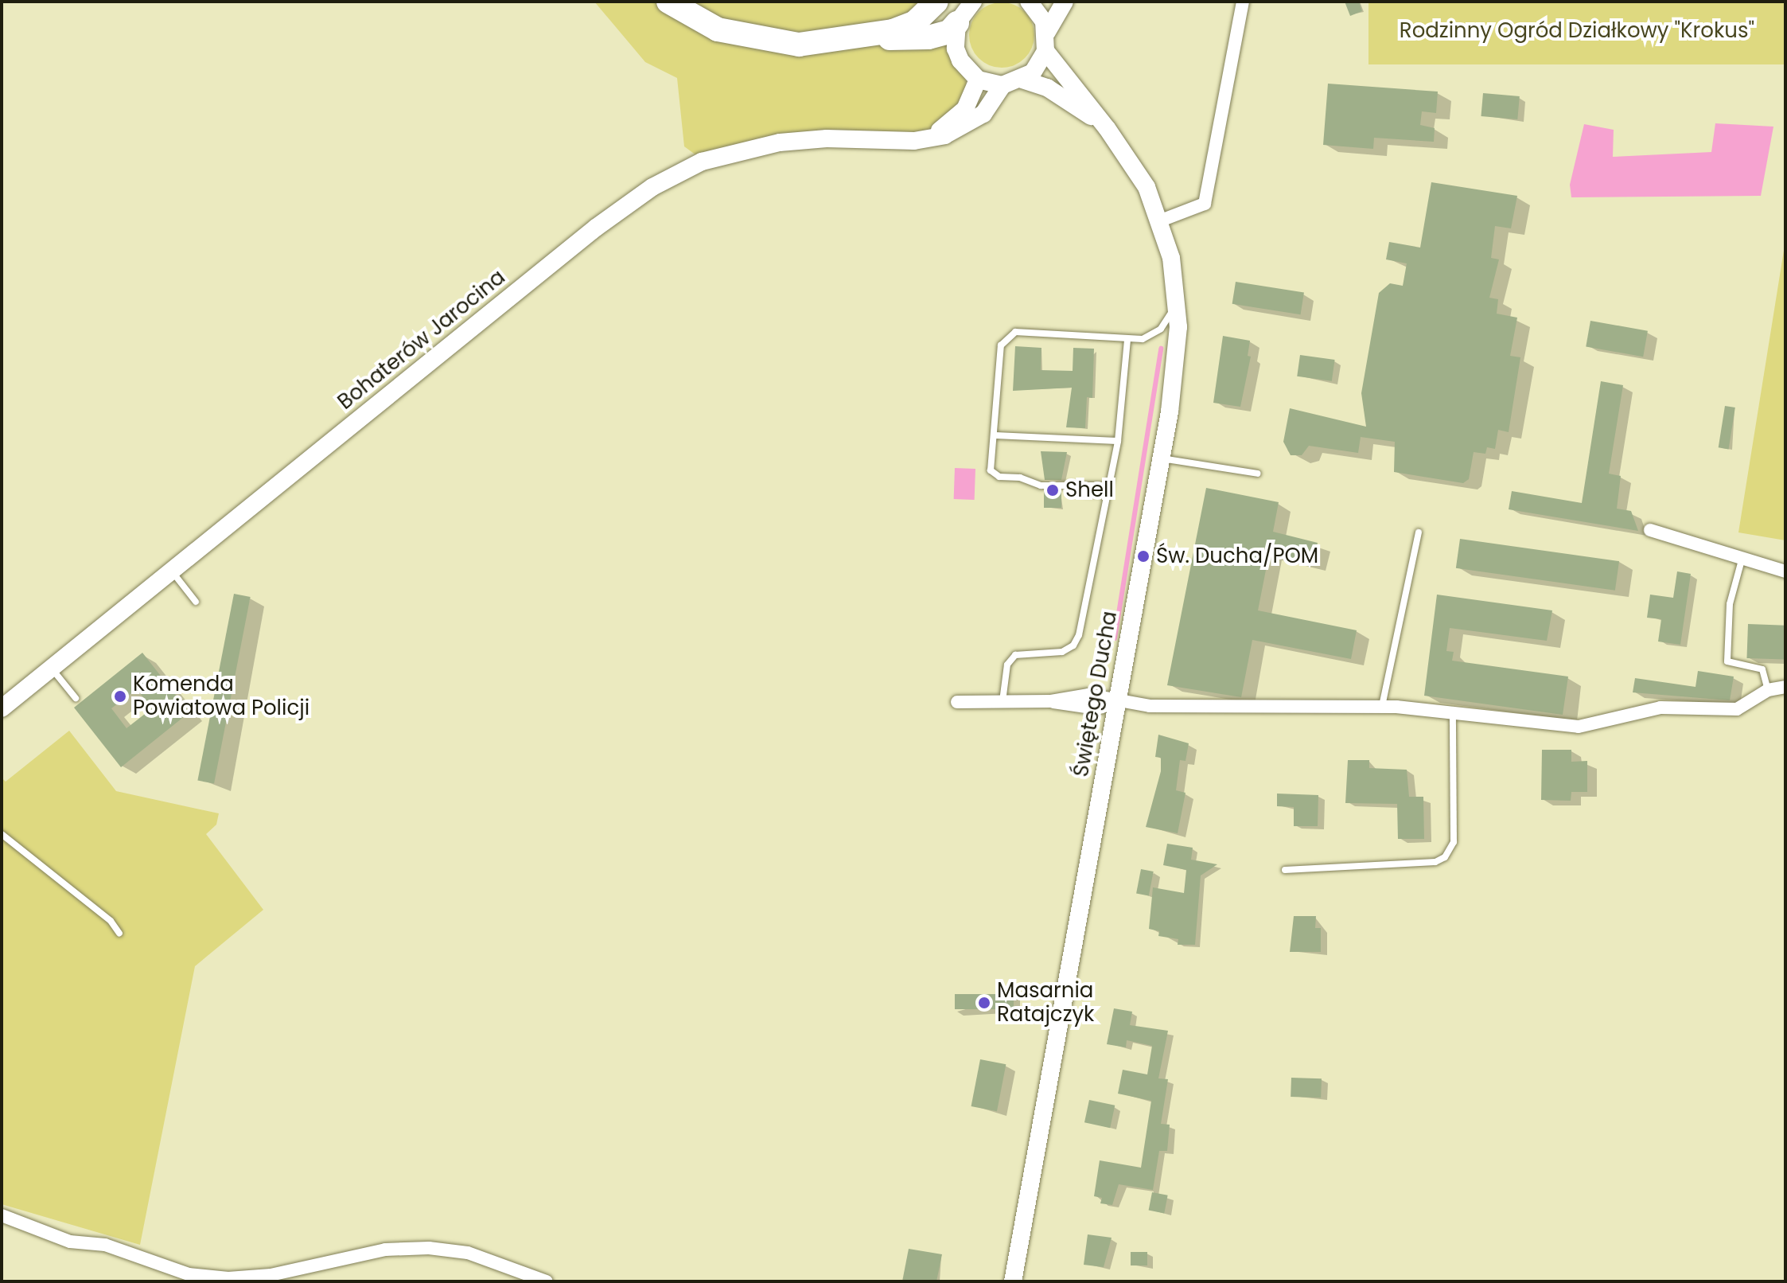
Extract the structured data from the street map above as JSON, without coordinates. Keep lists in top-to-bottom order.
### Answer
{
  "streets": {
    "main road": ["Bohaterów Jarocina", "Świętego Ducha"]
  },
  "parks": ["Rodzinny Ogród Działkowy \"Krokus\""],
  "places": [
    "Shell",
    "Św. Ducha/POM",
    "Komenda Powiatowa Policji",
    "Masarnia Ratajczyk"
  ]
}
